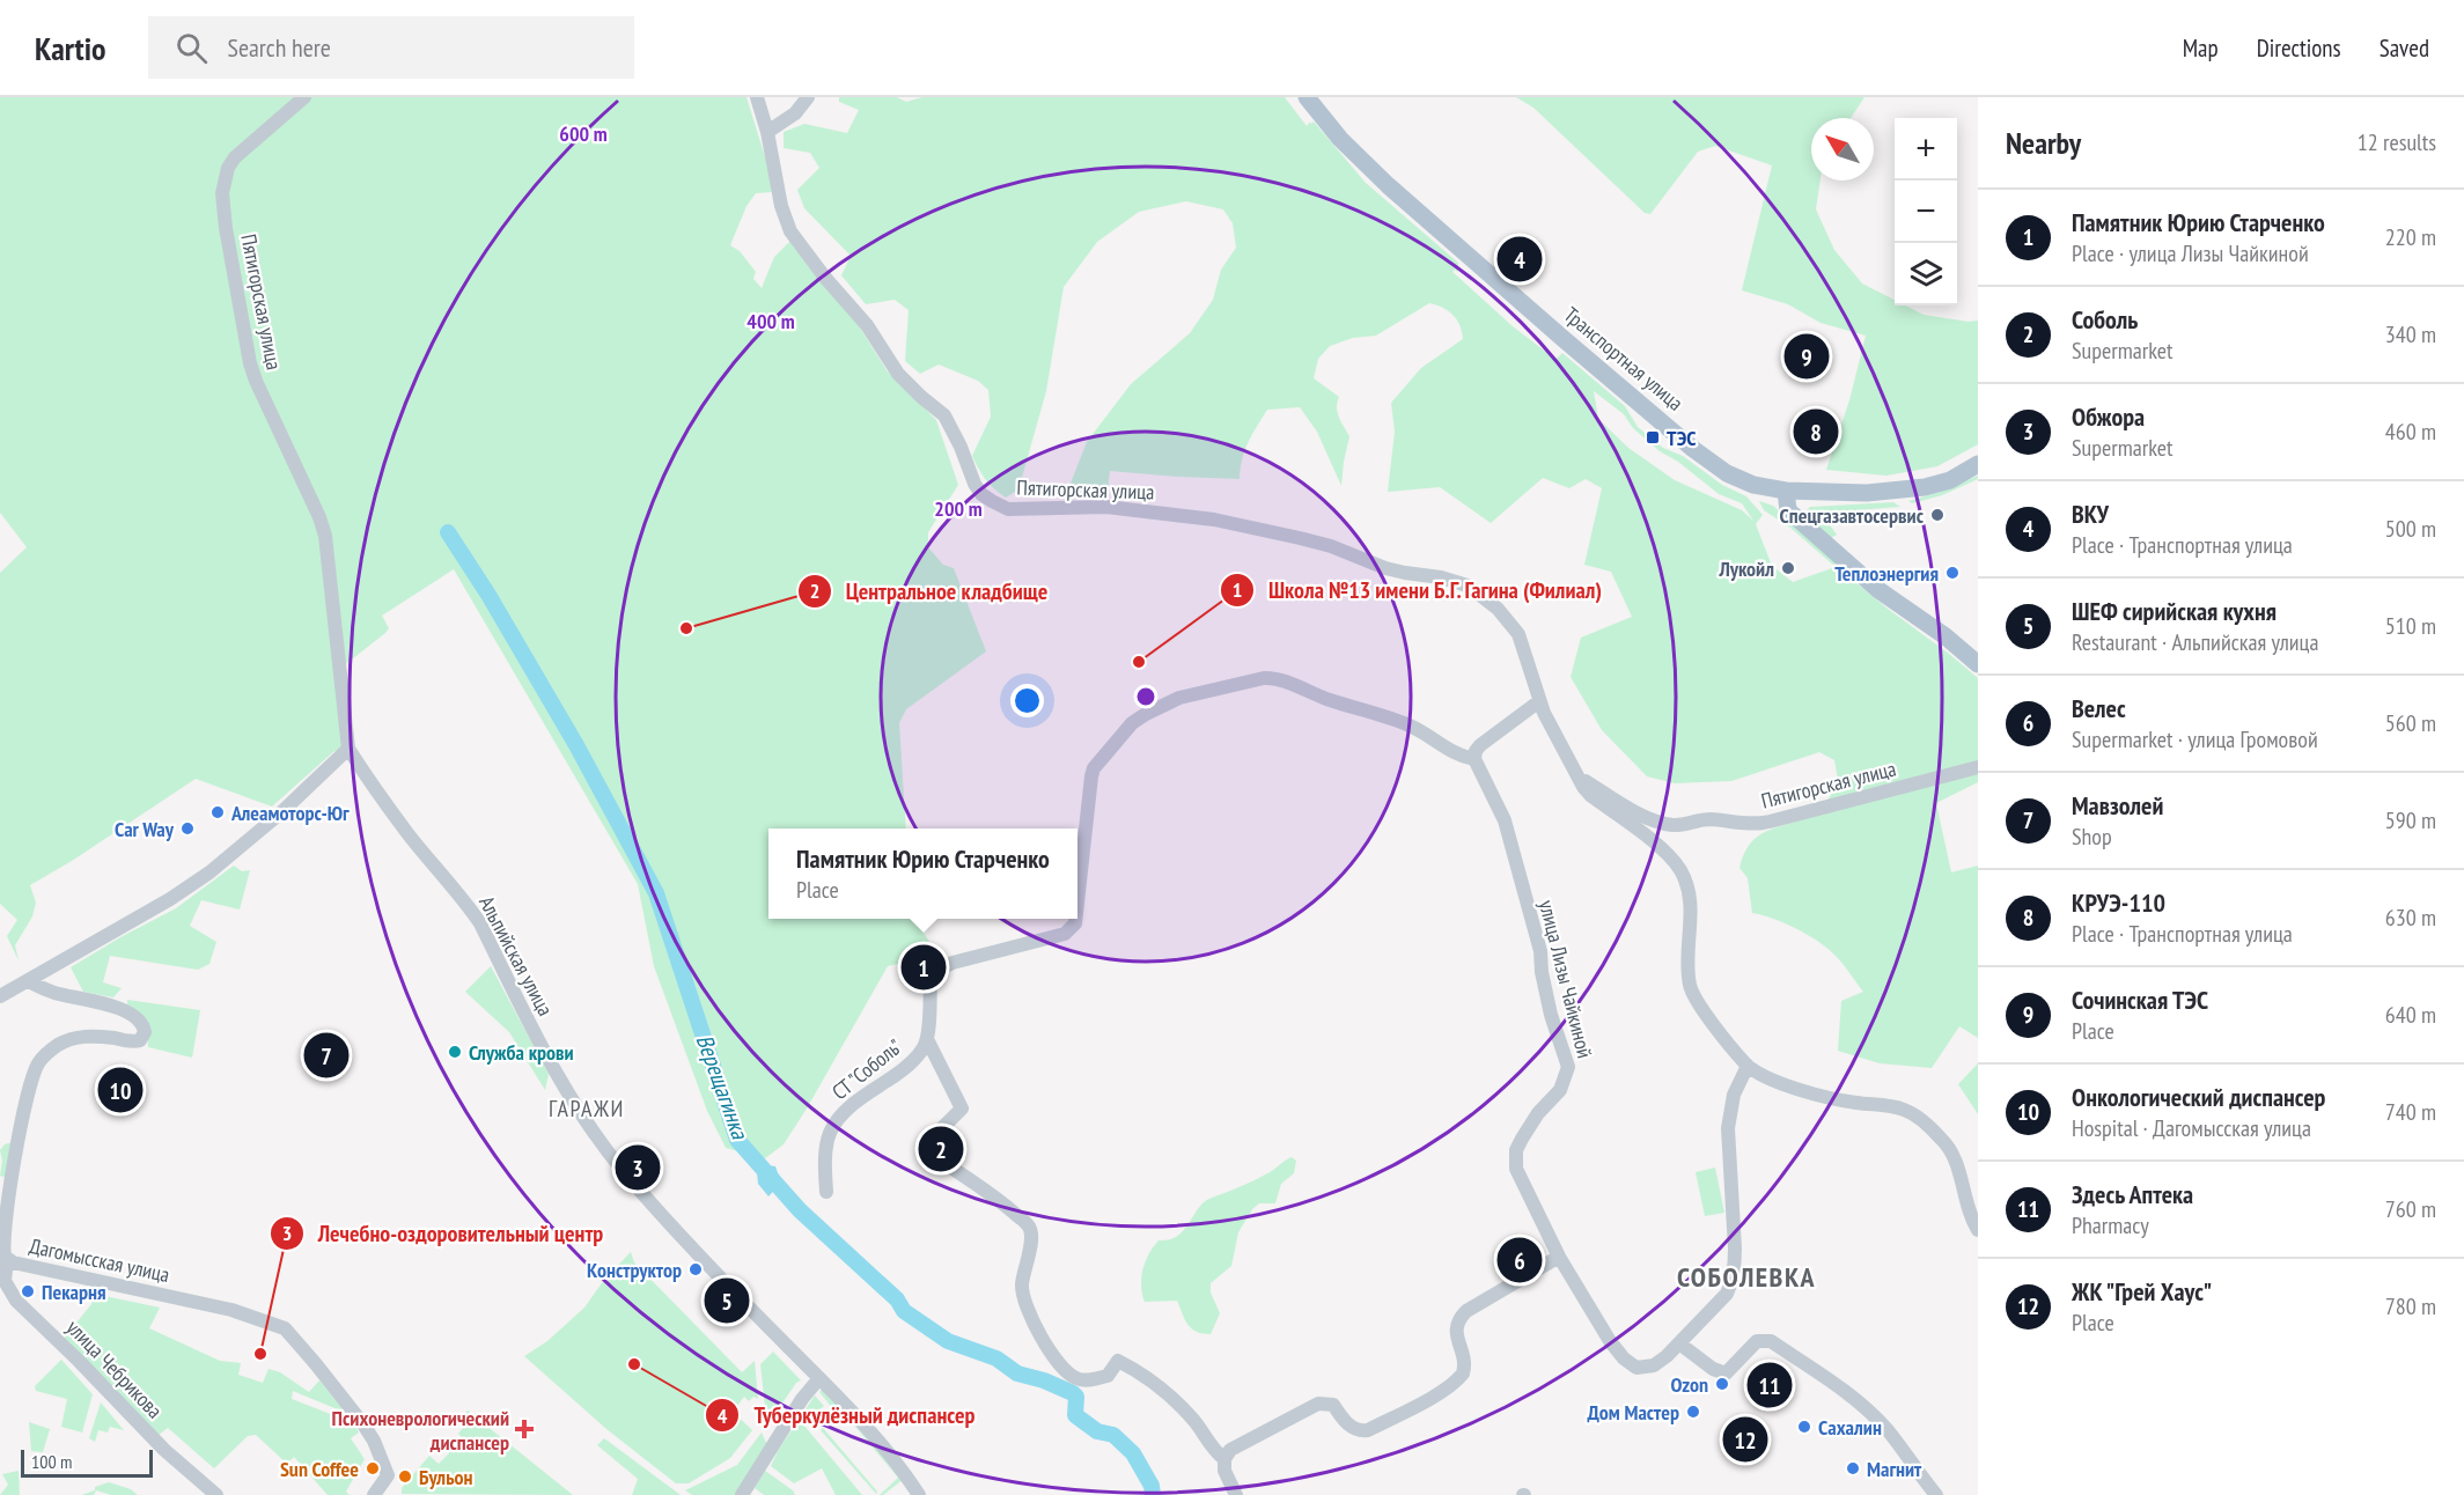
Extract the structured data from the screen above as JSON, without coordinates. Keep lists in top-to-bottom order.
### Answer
{
  "streets": {
    "main road": ["Транспортная улица"],
    "street": [
      "Пятигорская улица",
      "Альпийская улица",
      "улица Лизы Чайкиной",
      "СТ \"Соболь\"",
      "Дагомысская улица",
      "улица Чебрикова"
    ]
  },
  "crossings": [
    ["Пятигорская улица", "Альпийская улица"],
    ["улица Лизы Чайкиной", "СТ \"Соболь\""],
    ["Дагомысская улица", "улица Чебрикова"]
  ],
  "districts": ["ГАРАЖИ", "СОБОЛЕВКА"],
  "water": ["Верещагинка"],
  "places": {
    "transit": ["ТЭС"],
    "other": [
      "Спецгазавтосервис",
      "Лукойл",
      "Теплоэнергия",
      "Центральное кладбище",
      "Школа №13 имени Б.Г. Гагина (Филиал)",
      "Алеамоторс-Юг",
      "Car Way",
      "Служба крови",
      "Конструктор",
      "Пекарня",
      "Лечебно-оздоровительный центр",
      "Туберкулёзный диспансер",
      "Ozon",
      "Дом Мастер",
      "Сахалин",
      "Sun Coffee",
      "Магнит",
      "Бульон"
    ],
    "health": ["Психоневрологический диспансер"]
  },
  "scale_bar": "100 m",
  "north": "top left",
  "page": {
    "header": "Kartio",
    "search": "Search here",
    "nav": ["Map", "Directions", "Saved"],
    "heading": ["Nearby", "12 results"],
    "map_buttons": ["+", "−"],
    "list": [
      {
        "mark": "1",
        "name": "Памятник Юрию Старченко",
        "note": "Place · улица Лизы Чайкиной",
        "value": "220 m"
      },
      {
        "mark": "2",
        "name": "Соболь",
        "note": "Supermarket",
        "value": "340 m"
      },
      {
        "mark": "3",
        "name": "Обжора",
        "note": "Supermarket",
        "value": "460 m"
      },
      {
        "mark": "4",
        "name": "ВКУ",
        "note": "Place · Транспортная улица",
        "value": "500 m"
      },
      {
        "mark": "5",
        "name": "ШЕФ сирийская кухня",
        "note": "Restaurant · Альпийская улица",
        "value": "510 m"
      },
      {
        "mark": "6",
        "name": "Велес",
        "note": "Supermarket · улица Громовой",
        "value": "560 m"
      },
      {
        "mark": "7",
        "name": "Мавзолей",
        "note": "Shop",
        "value": "590 m"
      },
      {
        "mark": "8",
        "name": "КРУЭ-110",
        "note": "Place · Транспортная улица",
        "value": "630 m"
      },
      {
        "mark": "9",
        "name": "Сочинская ТЭС",
        "note": "Place",
        "value": "640 m"
      },
      {
        "mark": "10",
        "name": "Онкологический диспансер",
        "note": "Hospital · Дагомысская улица",
        "value": "740 m"
      },
      {
        "mark": "11",
        "name": "Здесь Аптека",
        "note": "Pharmacy",
        "value": "760 m"
      },
      {
        "mark": "12",
        "name": "ЖК \"Грей Хаус\"",
        "note": "Place",
        "value": "780 m"
      }
    ],
    "pins": [
      "4",
      "9",
      "8",
      "1",
      "7",
      "10",
      "2",
      "3",
      "6",
      "5",
      "11",
      "12"
    ],
    "popup": ["Памятник Юрию Старченко", "Place"],
    "scale": "100 m"
  },
  "rings": ["600 m", "400 m", "200 m"]
}
